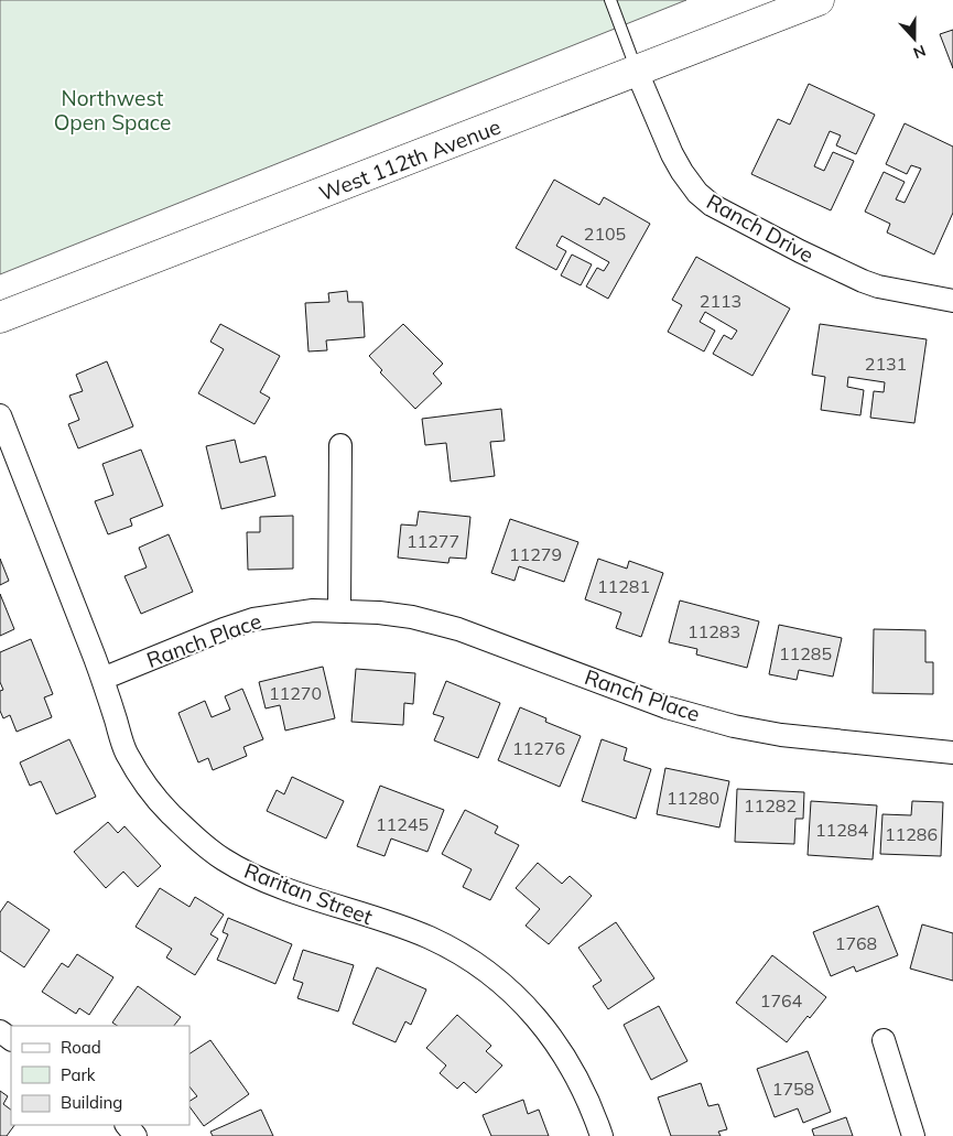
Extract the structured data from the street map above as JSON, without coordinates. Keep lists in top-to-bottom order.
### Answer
{
  "streets": {
    "main road": ["West 112th Avenue"],
    "street": ["Ranch Drive", "Ranch Place", "Raritan Street"]
  },
  "crossings": [
    ["West 112th Avenue", "Ranch Drive"],
    ["Ranch Place", "Raritan Street"]
  ],
  "parks": ["Northwest Open Space"],
  "house_numbers": [
    "2105",
    "2113",
    "2131",
    "11277",
    "11279",
    "11281",
    "11283",
    "11285",
    "11270",
    "11276",
    "11280",
    "11282",
    "11245",
    "11284",
    "11286",
    "1768",
    "1764",
    "1758"
  ],
  "legend": ["Road", "Park", "Building"],
  "north": "bottom"
}
